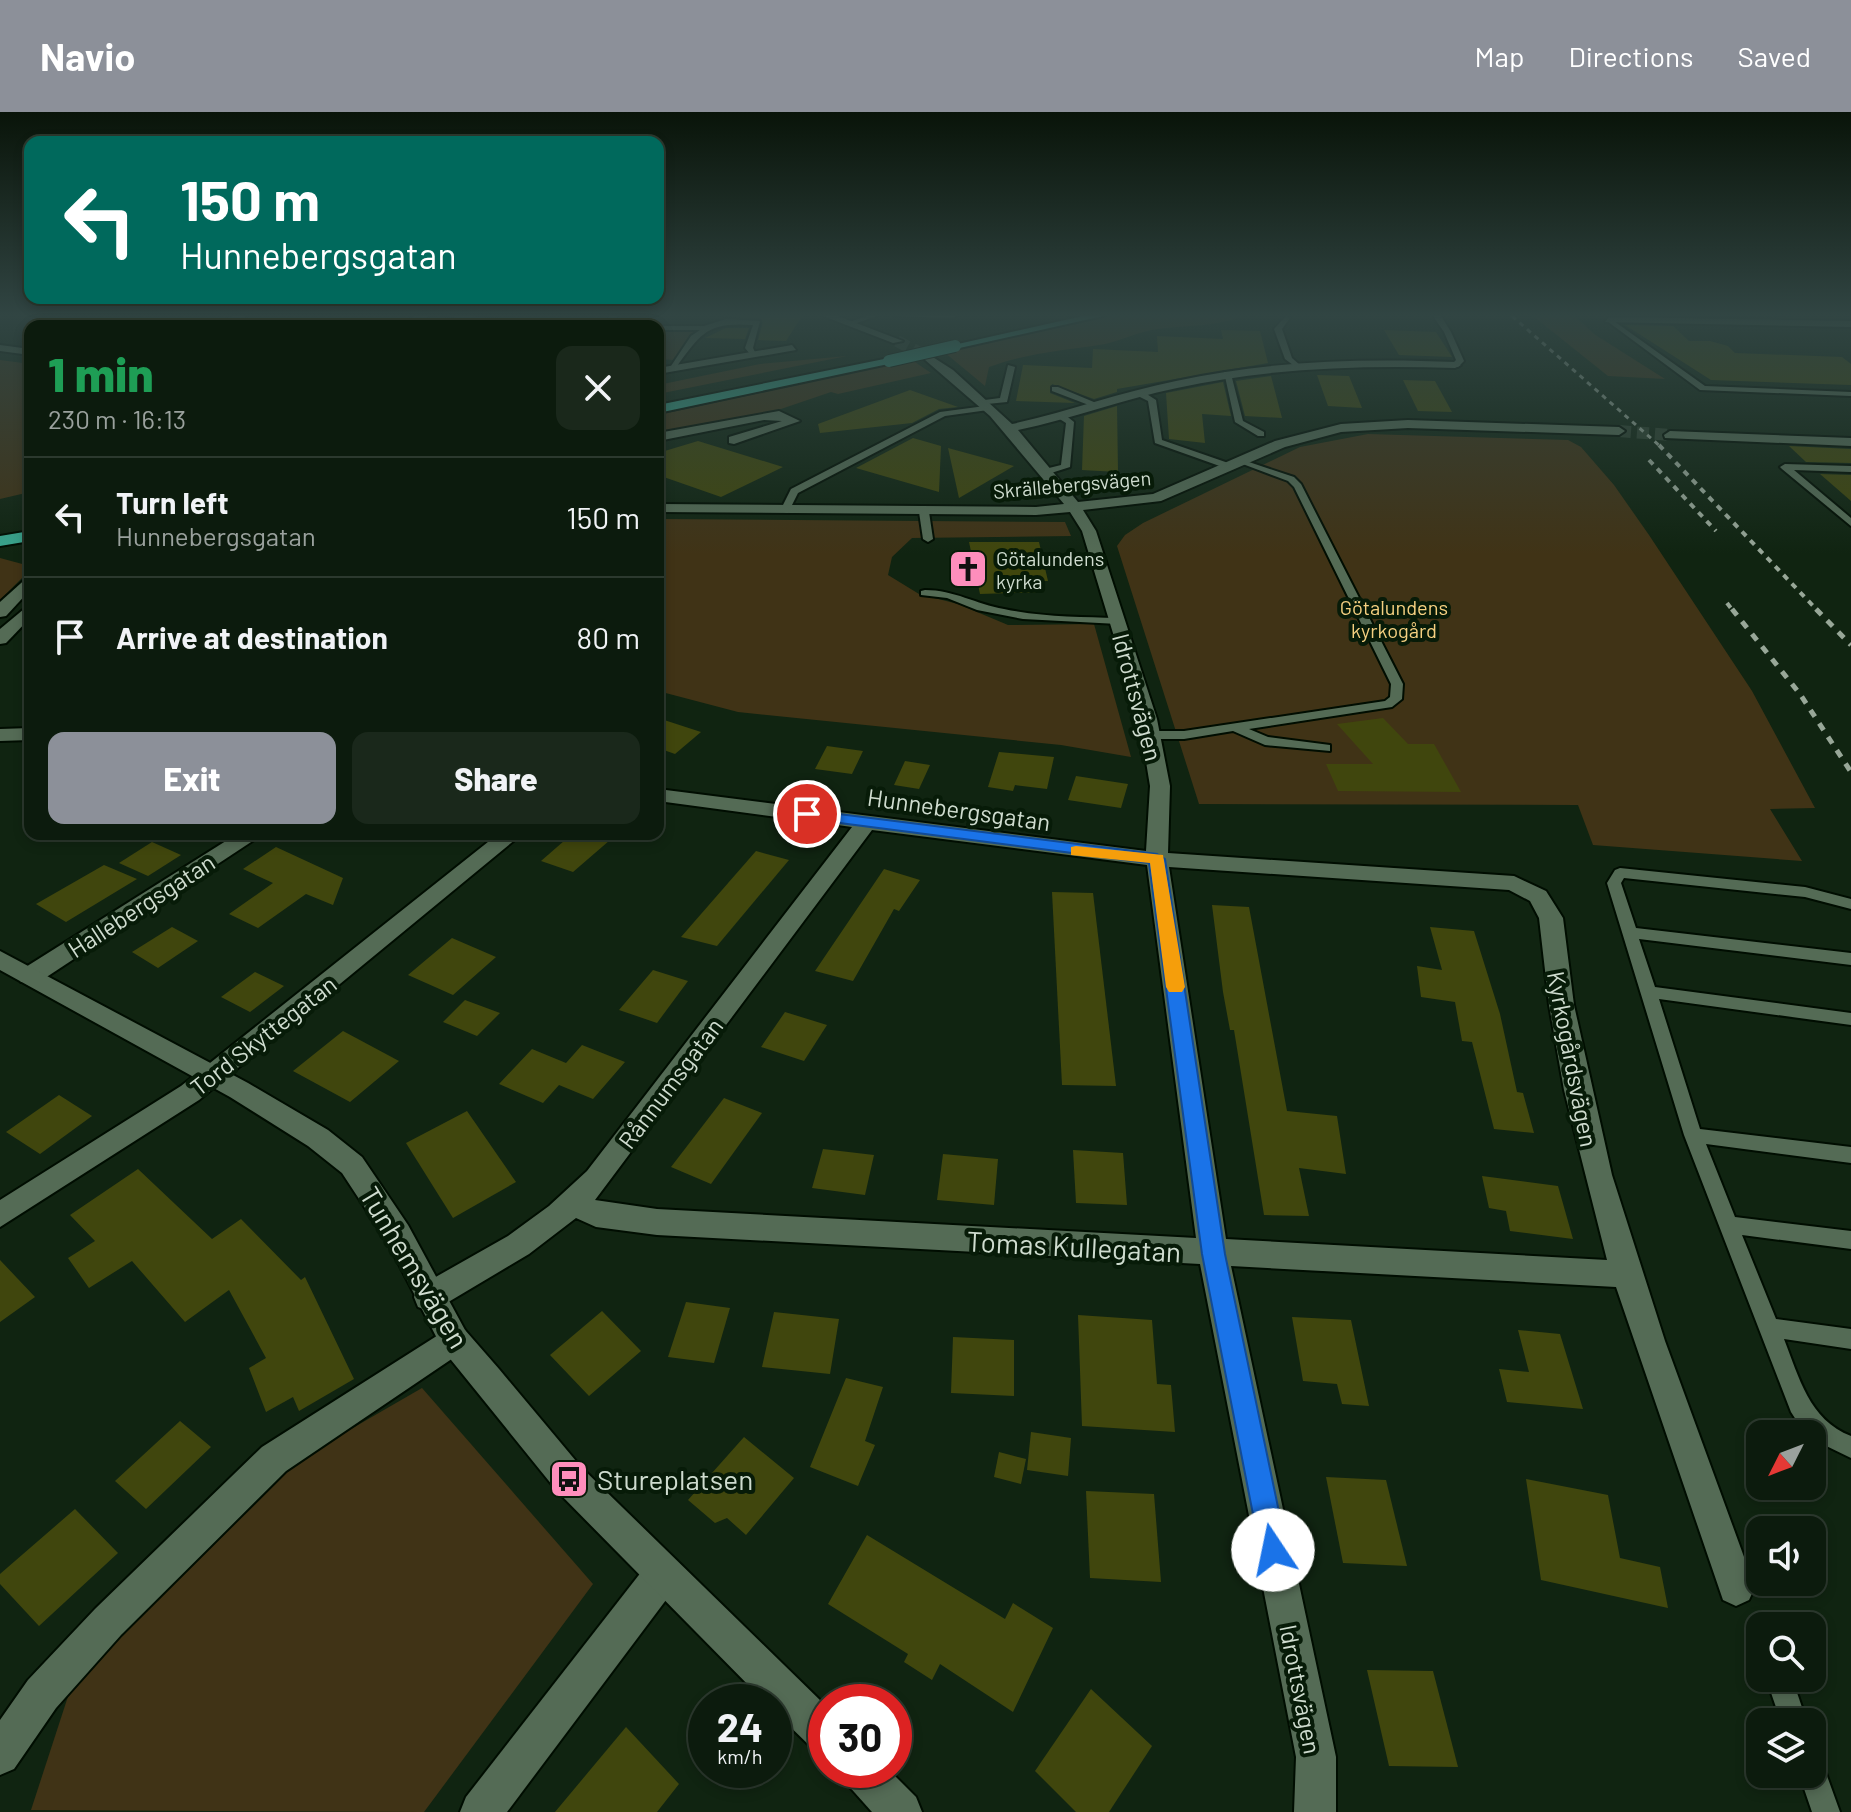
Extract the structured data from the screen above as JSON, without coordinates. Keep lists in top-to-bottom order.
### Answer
{
  "streets": {
    "street": [
      "Skrällebergsvägen",
      "Idrottsvägen",
      "Hunnebergsgatan",
      "Hallebergsgatan",
      "Tord Skyttegatan",
      "Kyrkogårdsvägen",
      "Rånnumsgatan",
      "Tomas Kullegatan",
      "Tunhemsvägen"
    ]
  },
  "crossings": [
    ["Skrällebergsvägen", "Idrottsvägen"],
    ["Idrottsvägen", "Hunnebergsgatan"],
    ["Idrottsvägen", "Kyrkogårdsvägen"],
    ["Idrottsvägen", "Tomas Kullegatan"],
    ["Hunnebergsgatan", "Kyrkogårdsvägen"],
    ["Hunnebergsgatan", "Rånnumsgatan"],
    ["Hallebergsgatan", "Tunhemsvägen"],
    ["Tord Skyttegatan", "Tunhemsvägen"],
    ["Kyrkogårdsvägen", "Tomas Kullegatan"],
    ["Rånnumsgatan", "Tomas Kullegatan"],
    ["Rånnumsgatan", "Tunhemsvägen"]
  ],
  "parks": ["Götalundens kyrkogård"],
  "places": {
    "church": ["Götalundens kyrka"],
    "bus stop": ["Stureplatsen"]
  },
  "north": "bottom left",
  "page": {
    "header": "Navio",
    "nav": ["Map", "Directions", "Saved"],
    "turn": ["150 m", "Hunnebergsgatan"],
    "heading": ["1 min", "230 m · 16:13"],
    "list": [
      {
        "name": "Turn left",
        "note": "Hunnebergsgatan",
        "value": "150 m"
      },
      {
        "name": "Arrive at destination",
        "value": "80 m"
      }
    ],
    "buttons": ["Exit", "Share"],
    "speed": "24 km/h",
    "limit": "30"
  }
}
